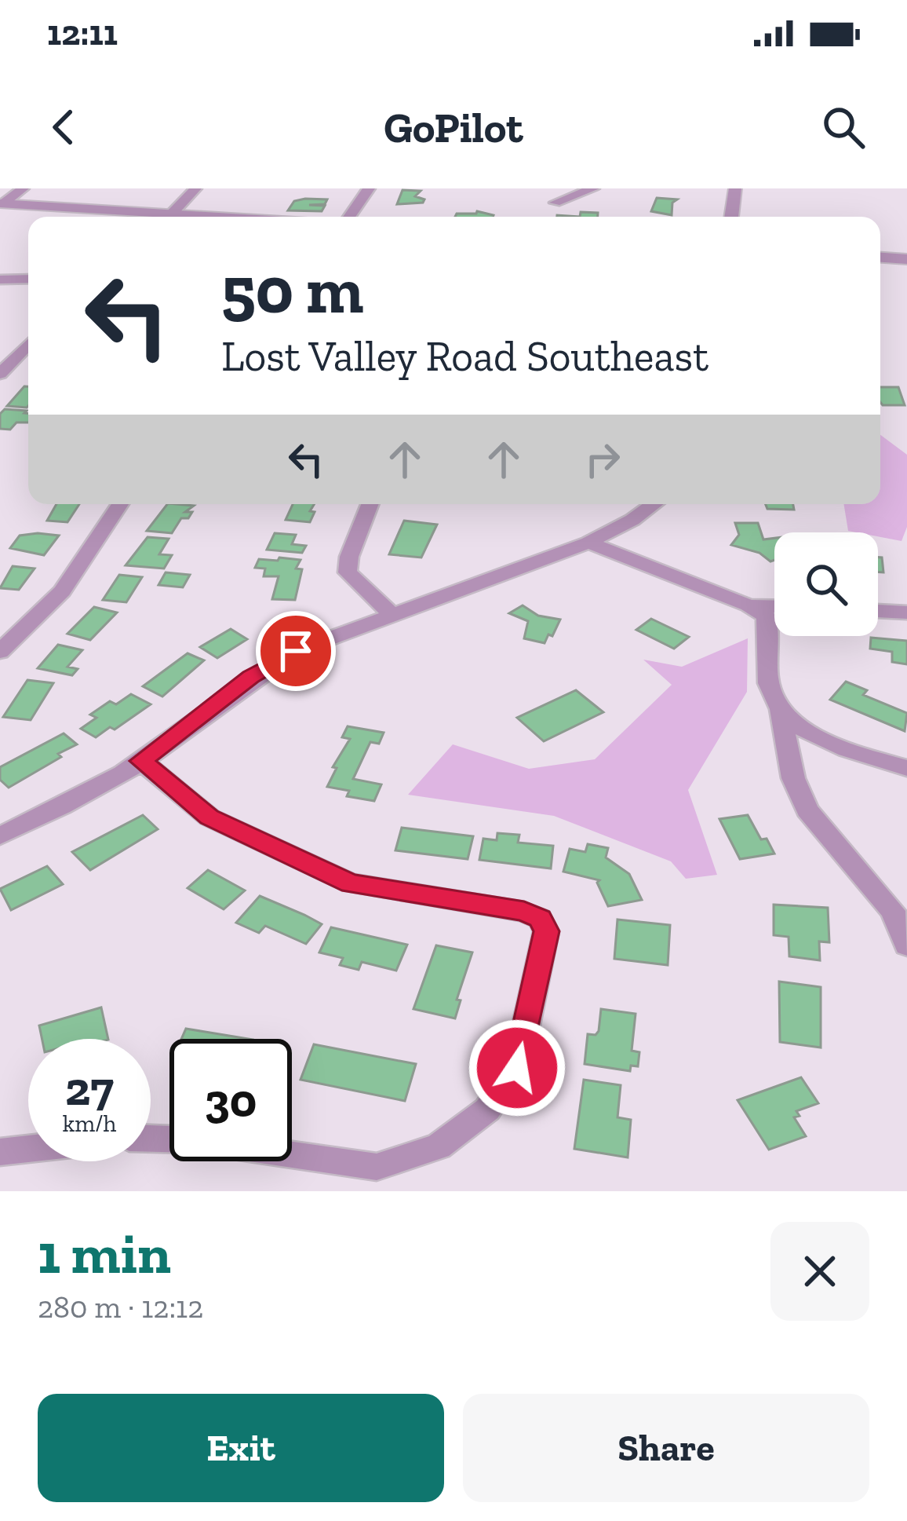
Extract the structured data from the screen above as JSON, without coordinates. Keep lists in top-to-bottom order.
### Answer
{
  "page": {
    "status": "12:11",
    "header": "GoPilot",
    "turn": ["50 m", "Lost Valley Road Southeast"],
    "speed": "27 km/h",
    "limit": "30",
    "heading": ["1 min", "280 m · 12:12"],
    "buttons": ["Exit", "Share"]
  }
}
